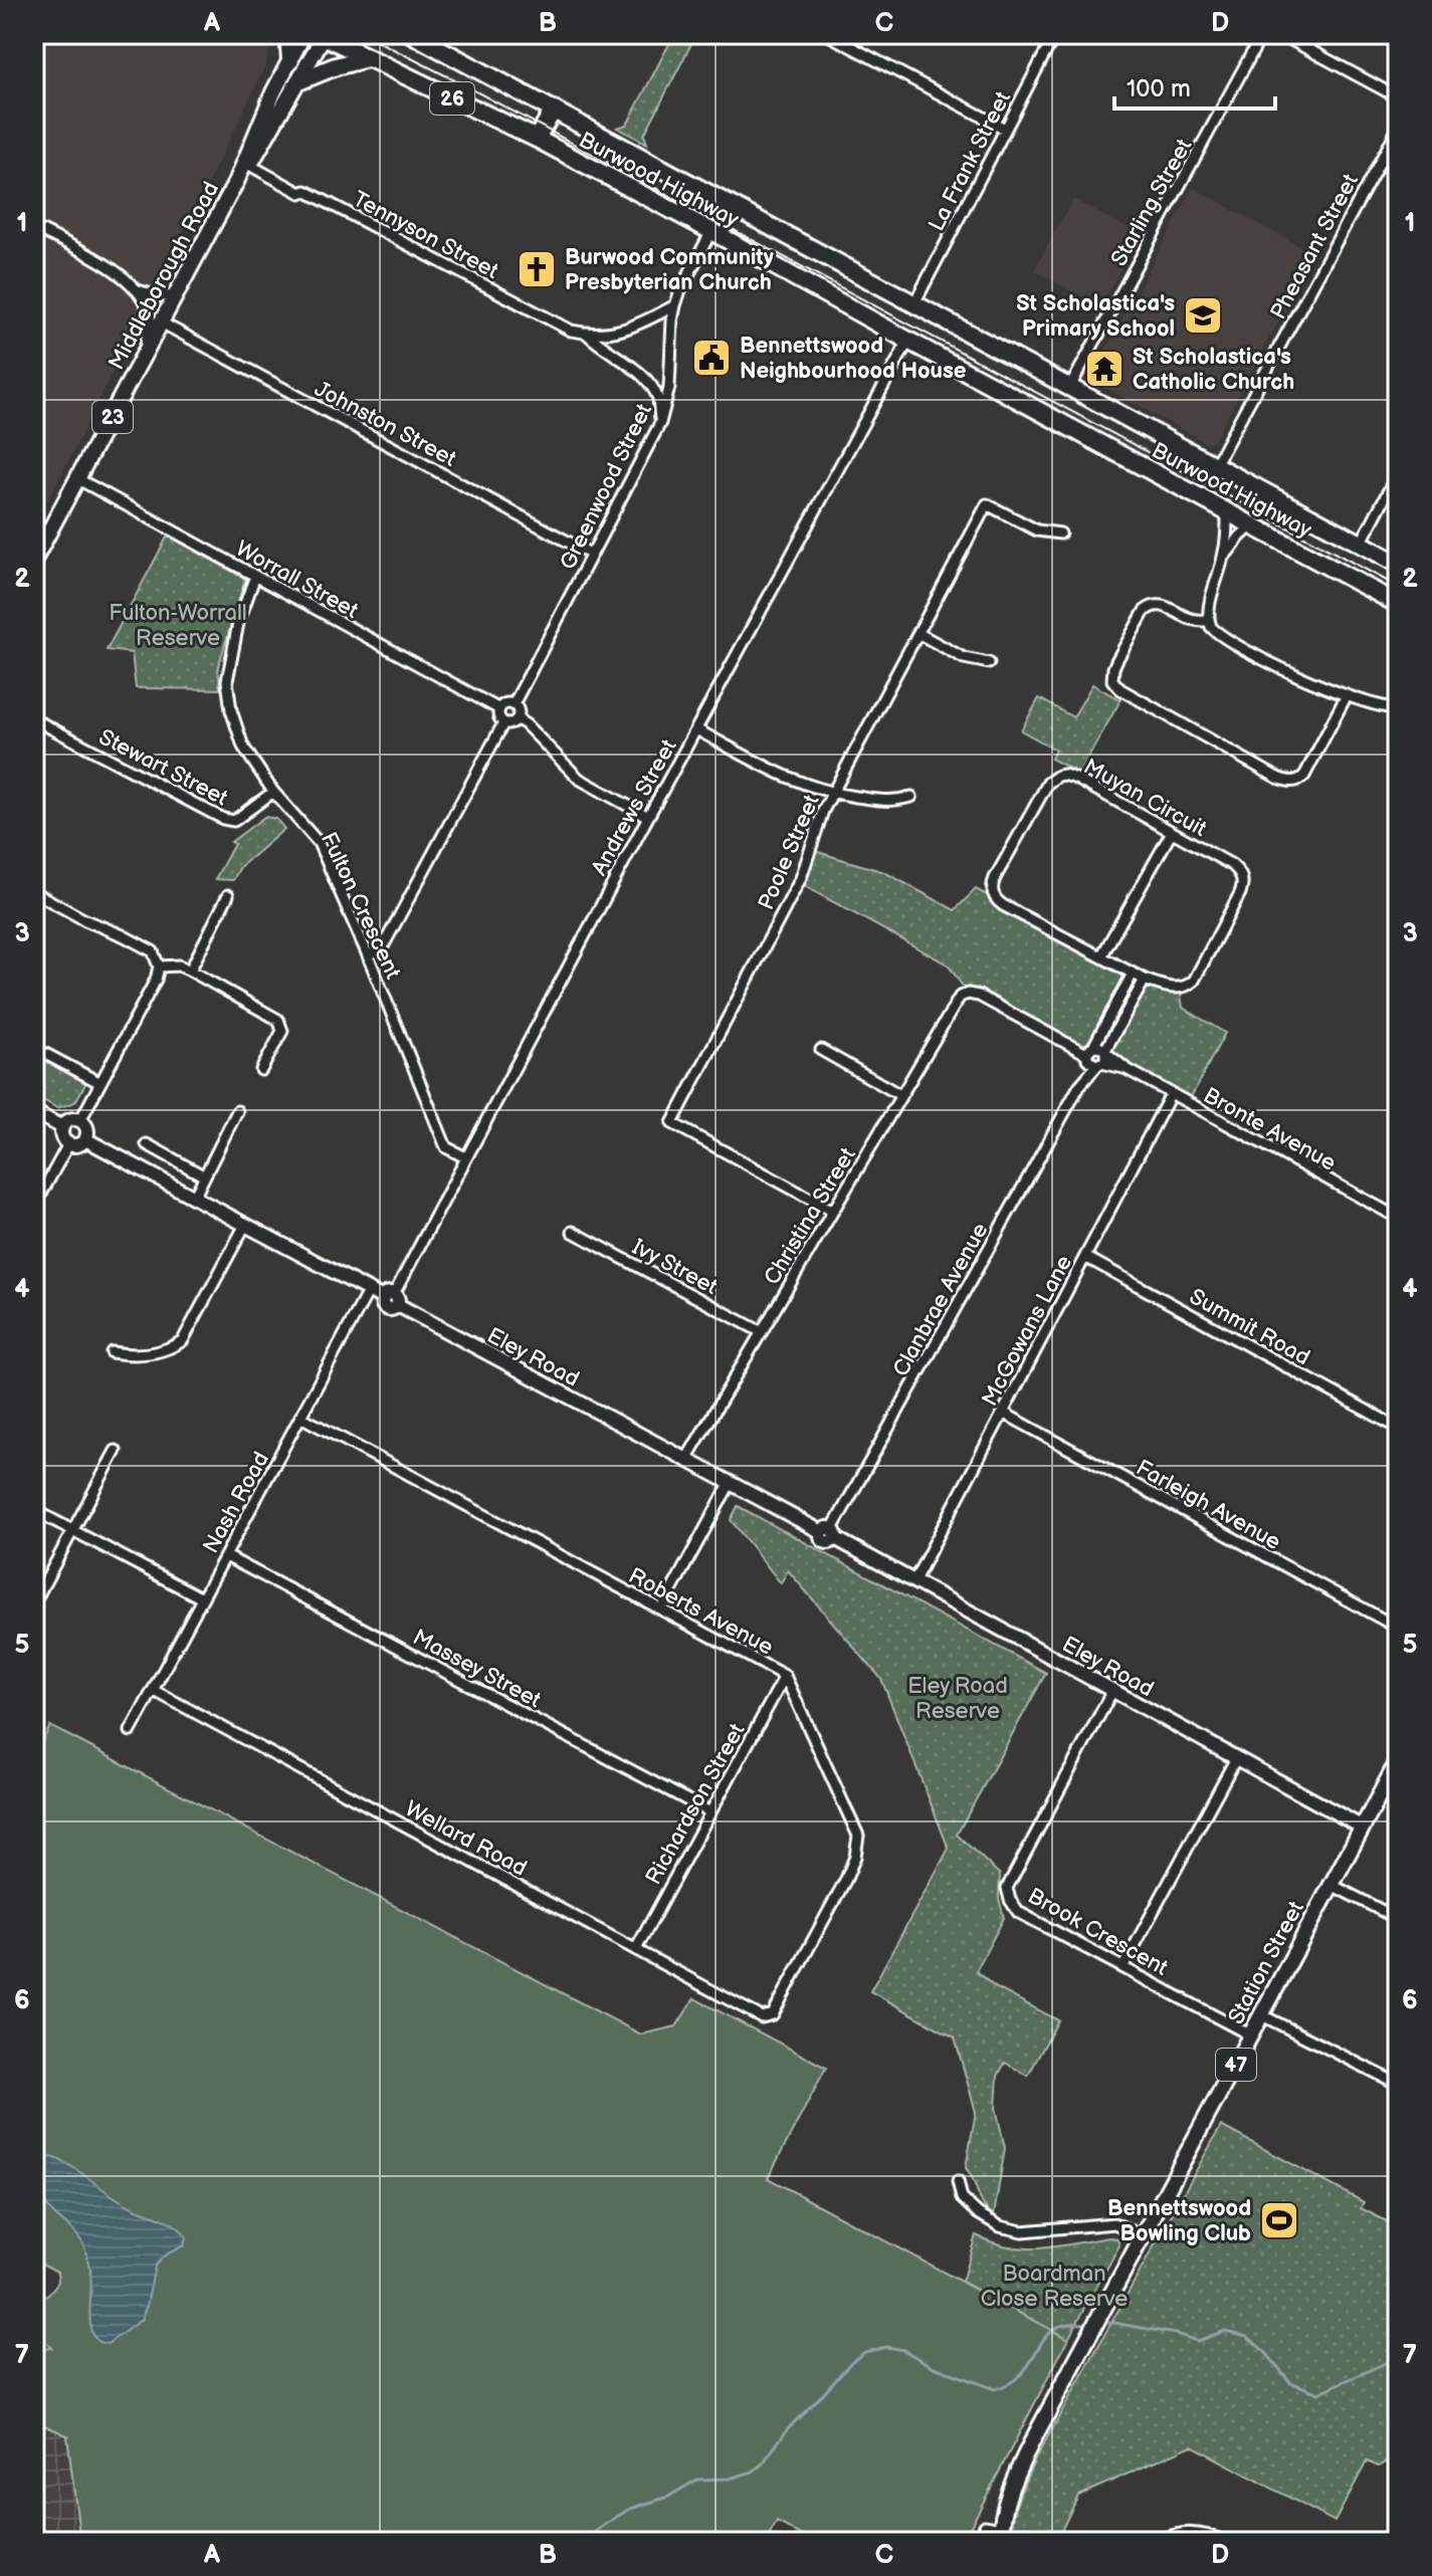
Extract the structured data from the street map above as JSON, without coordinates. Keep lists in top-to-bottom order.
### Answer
{
  "streets": {
    "highway": ["26", "Burwood Highway"],
    "main road": [
      "Middleborough Road",
      "23",
      "Eley Road",
      "Station Street",
      "47"
    ],
    "street": [
      "La Frank Street",
      "Starling Street",
      "Tennyson Street",
      "Pheasant Street",
      "Johnston Street",
      "Greenwood Street",
      "Worrall Street",
      "Stewart Street",
      "Muyan Circuit",
      "Andrews Street",
      "Poole Street",
      "Fulton Crescent",
      "Bronte Avenue",
      "Christina Street",
      "Ivy Street",
      "Clanbrae Avenue",
      "Summit Road",
      "McGowans Lane",
      "Nash Road",
      "Farleigh Avenue",
      "Roberts Avenue",
      "Massey Street",
      "Richardson Street",
      "Wellard Road",
      "Brook Crescent"
    ]
  },
  "crossings": [
    ["La Frank Street", "Burwood Highway"],
    ["Burwood Highway", "Starling Street"],
    ["Burwood Highway", "Pheasant Street"],
    ["Burwood Highway", "Middleborough Road"],
    ["Burwood Highway", "Greenwood Street"],
    ["Burwood Highway", "Andrews Street"],
    ["Tennyson Street", "Middleborough Road"],
    ["Tennyson Street", "Greenwood Street"],
    ["Middleborough Road", "Johnston Street"],
    ["Middleborough Road", "Worrall Street"],
    ["Johnston Street", "Greenwood Street"],
    ["Greenwood Street", "Worrall Street"],
    ["Worrall Street", "Fulton Crescent"],
    ["Stewart Street", "Fulton Crescent"],
    ["Andrews Street", "Fulton Crescent"],
    ["Andrews Street", "Eley Road"],
    ["Poole Street", "Christina Street"],
    ["Bronte Avenue", "Christina Street"],
    ["Bronte Avenue", "Clanbrae Avenue"],
    ["Bronte Avenue", "McGowans Lane"],
    ["Christina Street", "Ivy Street"],
    ["Christina Street", "Clanbrae Avenue"],
    ["Christina Street", "Eley Road"],
    ["Clanbrae Avenue", "Eley Road"],
    ["Summit Road", "McGowans Lane"],
    ["McGowans Lane", "Eley Road"],
    ["McGowans Lane", "Farleigh Avenue"],
    ["Eley Road", "Nash Road"],
    ["Eley Road", "Brook Crescent"],
    ["Eley Road", "Station Street"],
    ["Nash Road", "Roberts Avenue"],
    ["Nash Road", "Massey Street"],
    ["Nash Road", "Wellard Road"],
    ["Roberts Avenue", "Richardson Street"],
    ["Roberts Avenue", "Wellard Road"],
    ["Massey Street", "Richardson Street"],
    ["Richardson Street", "Wellard Road"],
    ["Brook Crescent", "Station Street"]
  ],
  "parks": ["Fulton-Worrall Reserve", "Eley Road Reserve", "Boardman Close Reserve"],
  "places": {
    "church": ["Burwood Community Presbyterian Church"],
    "school or university": ["St Scholastica's Primary School"],
    "public building": ["Bennettswood Neighbourhood House"],
    "temple": ["St Scholastica's Catholic Church"],
    "sports": ["Bennettswood Bowling Club"]
  },
  "scale_bar": "100 m",
  "grid": {
    "columns": [
      "A",
      "B",
      "C",
      "D"
    ],
    "rows": [
      "1",
      "2",
      "3",
      "4",
      "5",
      "6",
      "7"
    ]
  }
}
